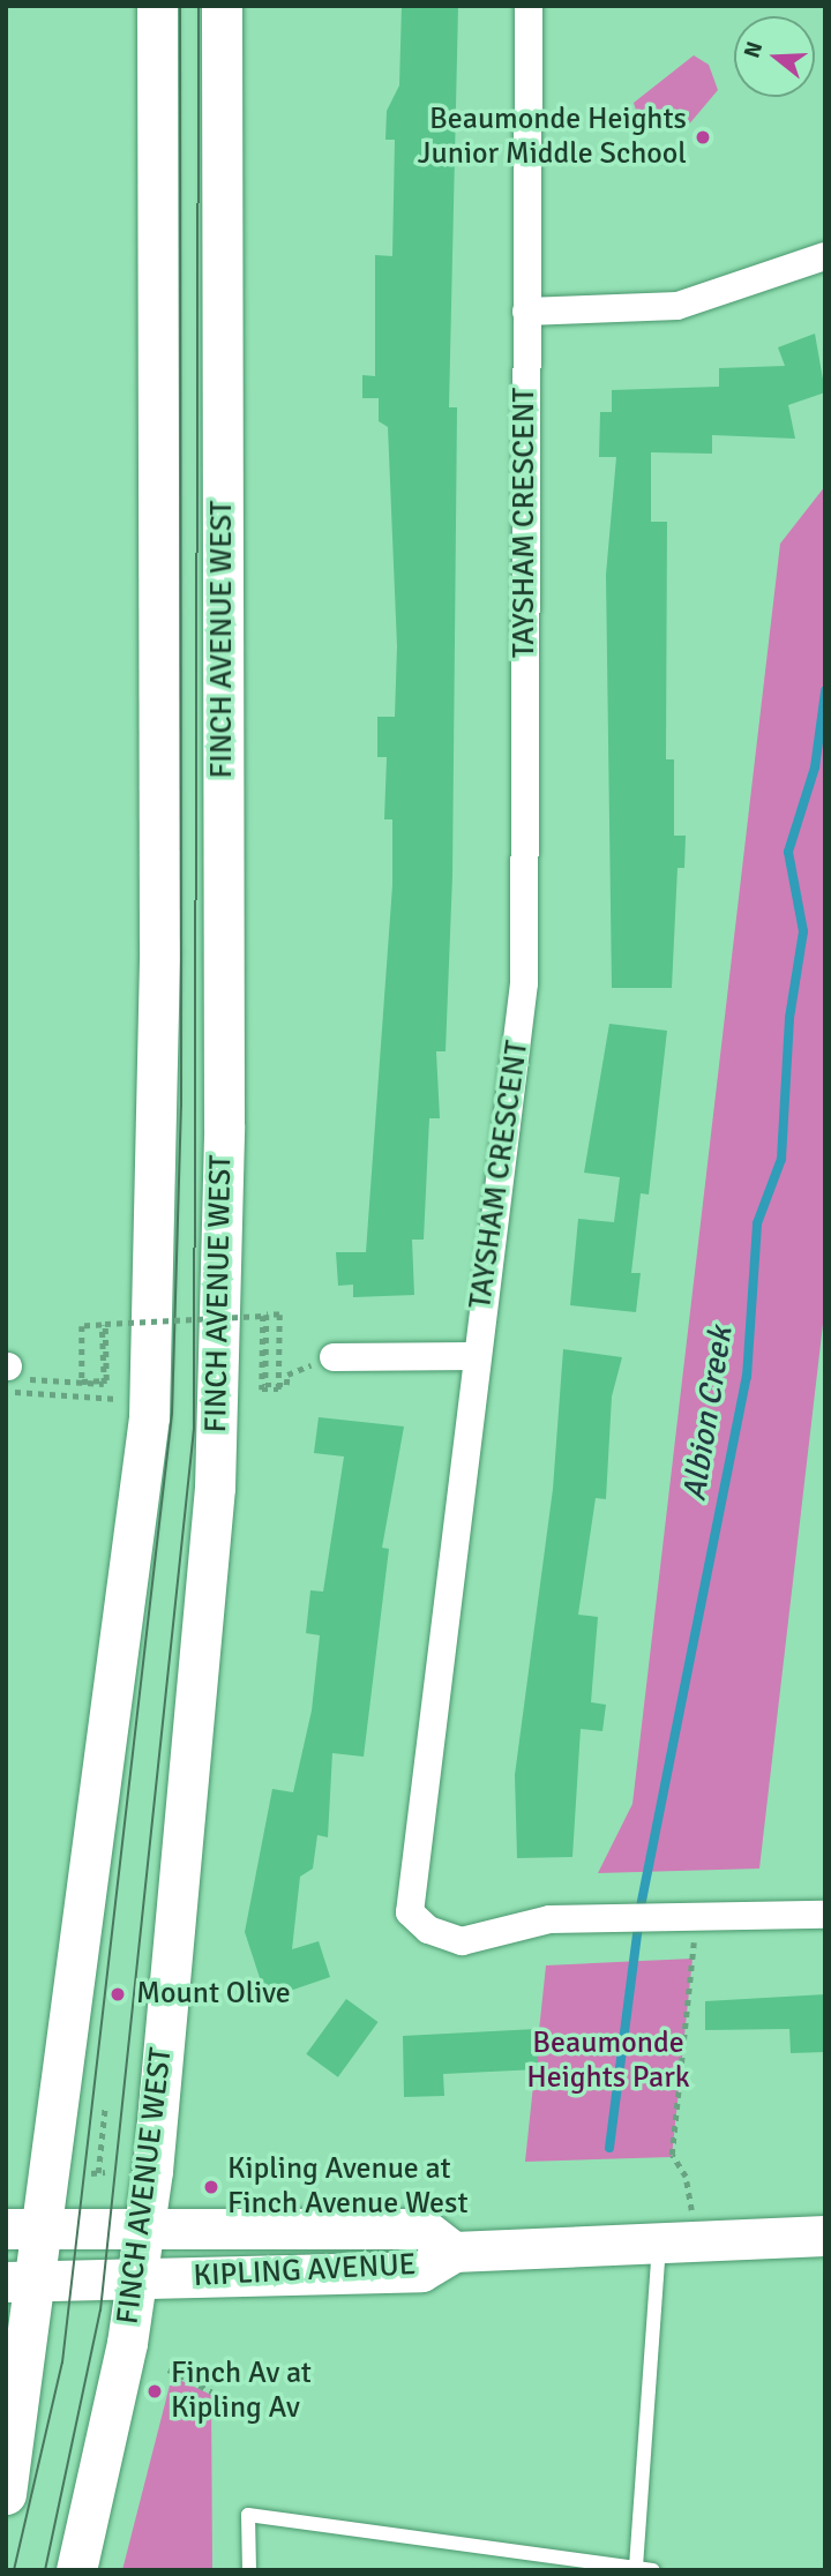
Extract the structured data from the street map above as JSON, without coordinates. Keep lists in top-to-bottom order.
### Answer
{
  "streets": {
    "main road": ["FINCH AVENUE WEST", "KIPLING AVENUE"],
    "street": ["TAYSHAM CRESCENT"]
  },
  "crossings": [
    ["FINCH AVENUE WEST", "KIPLING AVENUE"]
  ],
  "water": ["Albion Creek"],
  "parks": ["Beaumonde Heights Park"],
  "places": [
    "Beaumonde Heights Junior Middle School",
    "Mount Olive",
    "Kipling Avenue at Finch Avenue West",
    "Finch Av at Kipling Av"
  ],
  "north": "left"
}
